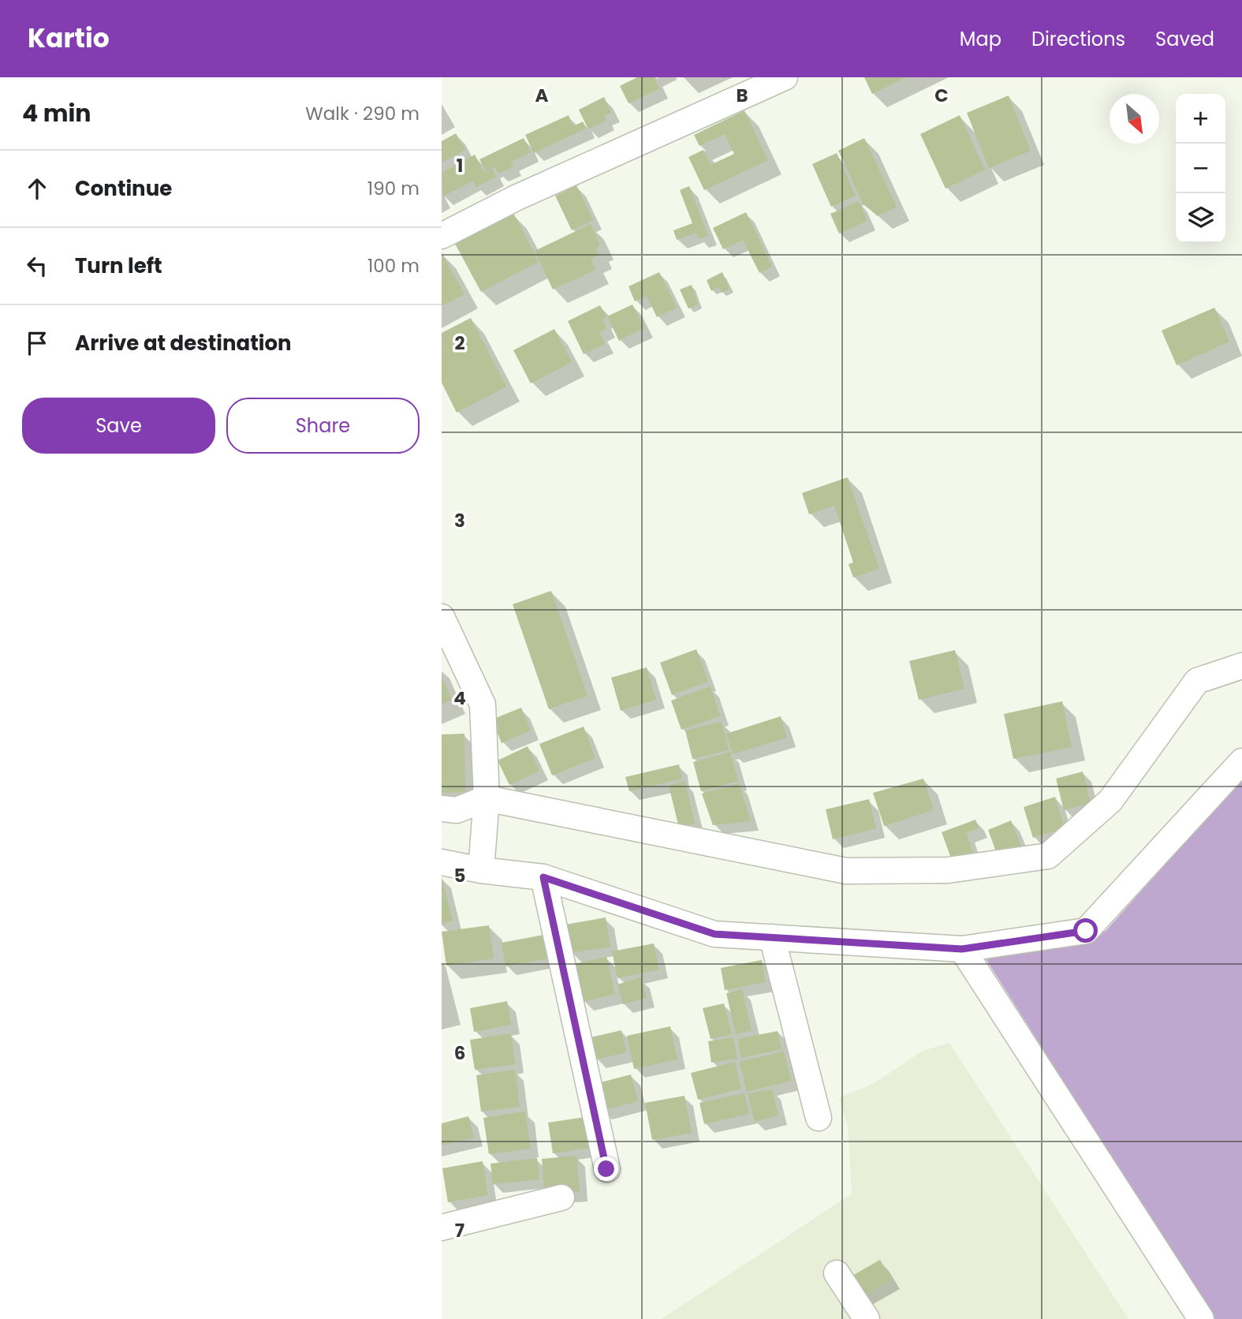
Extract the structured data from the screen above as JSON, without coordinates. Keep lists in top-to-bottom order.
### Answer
{
  "north": "bottom right",
  "page": {
    "header": "Kartio",
    "nav": ["Map", "Directions", "Saved"],
    "heading": ["4 min", "Walk · 290 m"],
    "map_buttons": ["+", "−"],
    "list": [
      ["Continue", "190 m"],
      ["Turn left", "100 m"],
      "Arrive at destination"
    ],
    "buttons": ["Save", "Share"]
  },
  "grid": {
    "columns": ["A", "B", "C"],
    "rows": [
      "1",
      "2",
      "3",
      "4",
      "5",
      "6",
      "7"
    ]
  }
}
